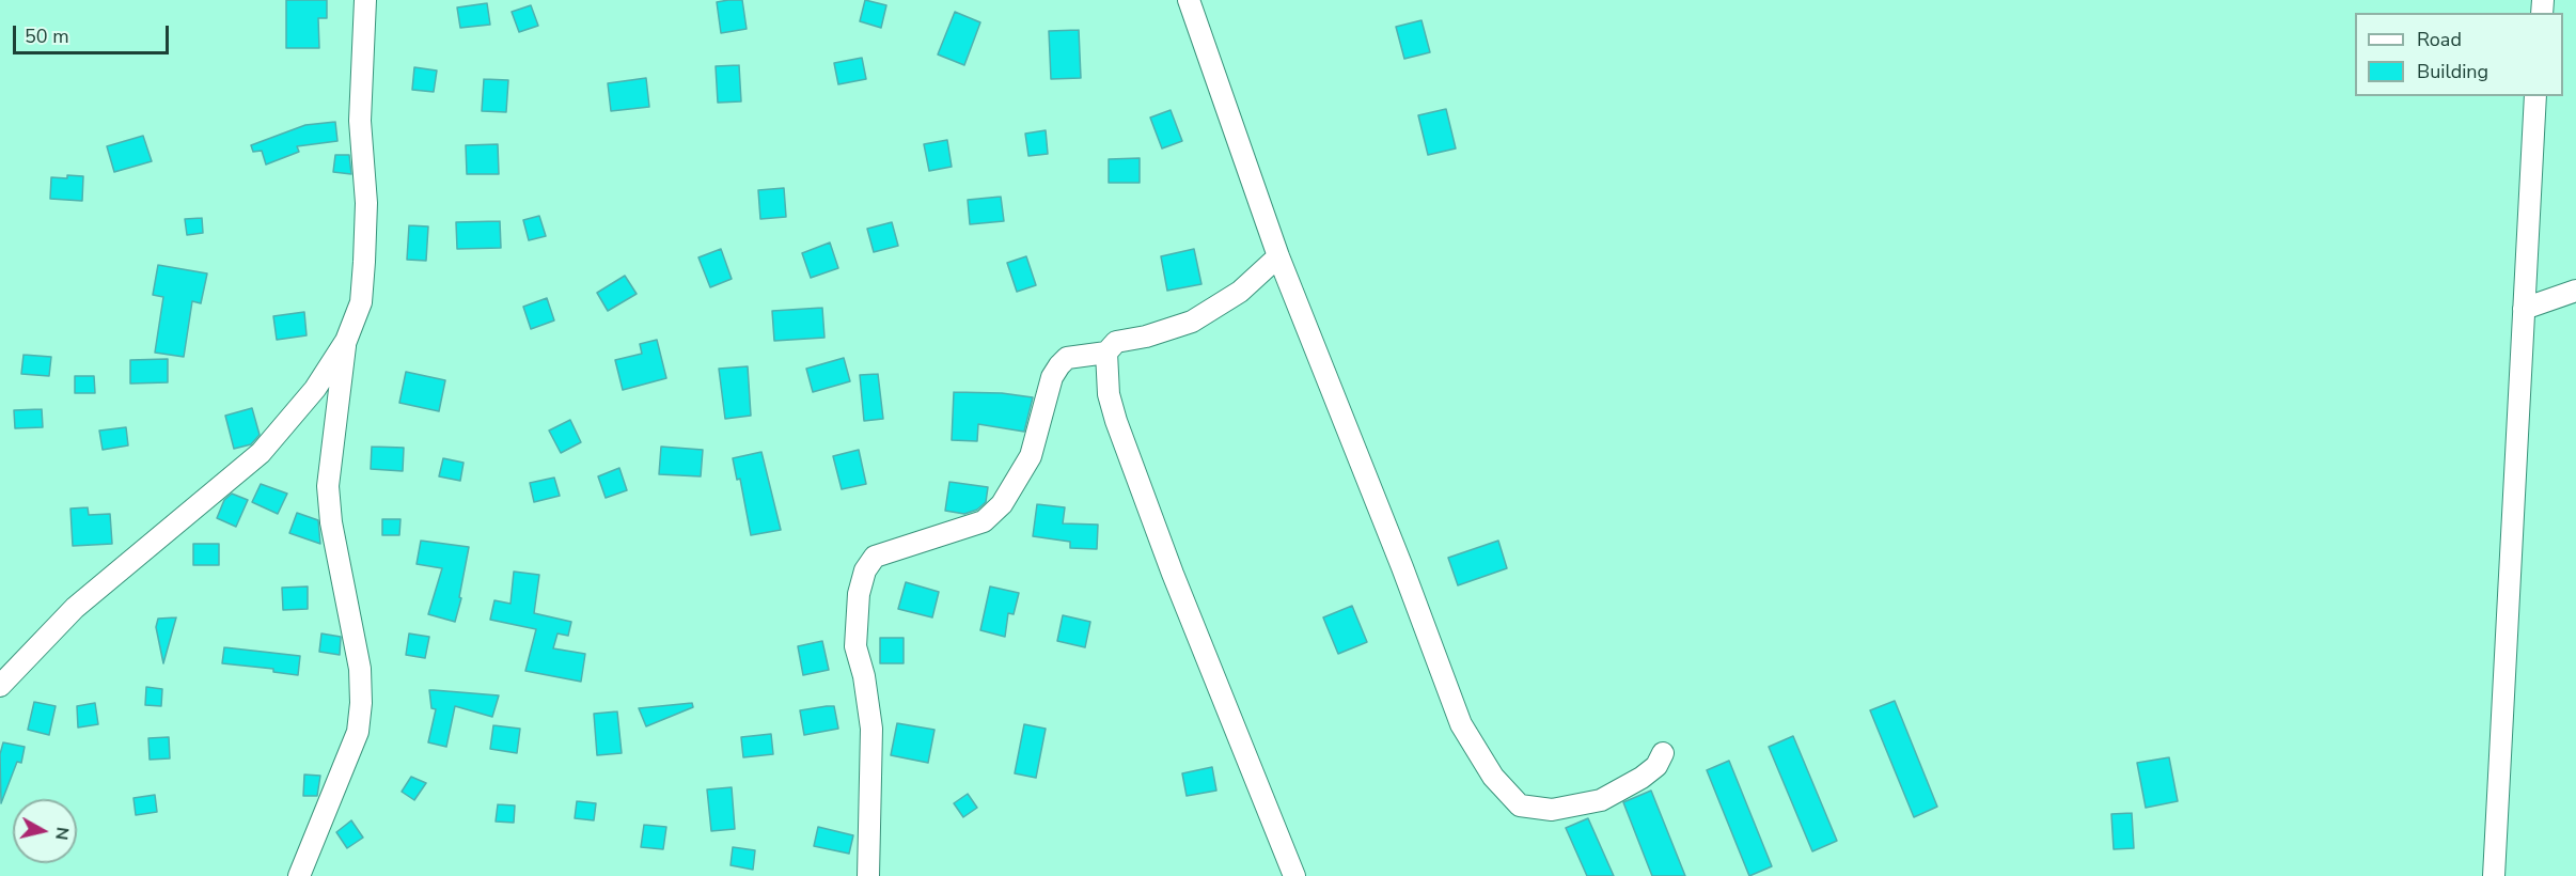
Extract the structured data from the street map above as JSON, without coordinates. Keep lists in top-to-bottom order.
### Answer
{
  "legend": ["Road", "Building"],
  "scale_bar": "50 m",
  "north": "right"
}
